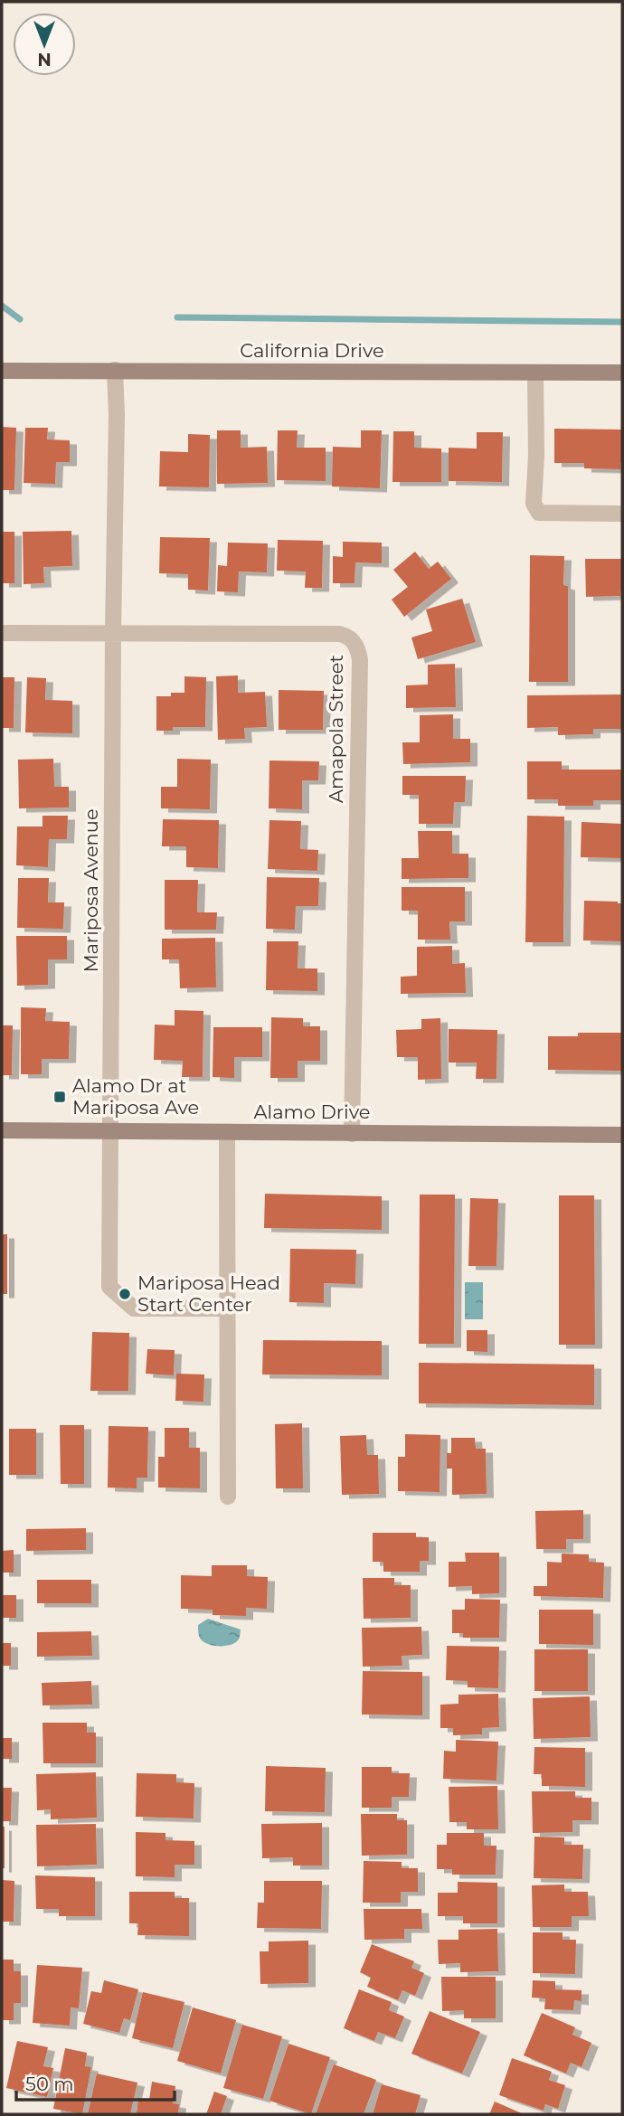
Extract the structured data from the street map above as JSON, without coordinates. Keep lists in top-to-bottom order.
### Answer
{
  "streets": {
    "street": [
      "California Drive",
      "Amapola Street",
      "Mariposa Avenue",
      "Alamo Drive"
    ]
  },
  "crossings": [
    ["California Drive", "Mariposa Avenue"],
    ["Amapola Street", "Mariposa Avenue"],
    ["Amapola Street", "Alamo Drive"],
    ["Mariposa Avenue", "Alamo Drive"]
  ],
  "places": {
    "transit": ["Alamo Dr at Mariposa Ave"],
    "other": ["Mariposa Head Start Center"]
  },
  "scale_bar": "50 m",
  "north": "bottom"
}
